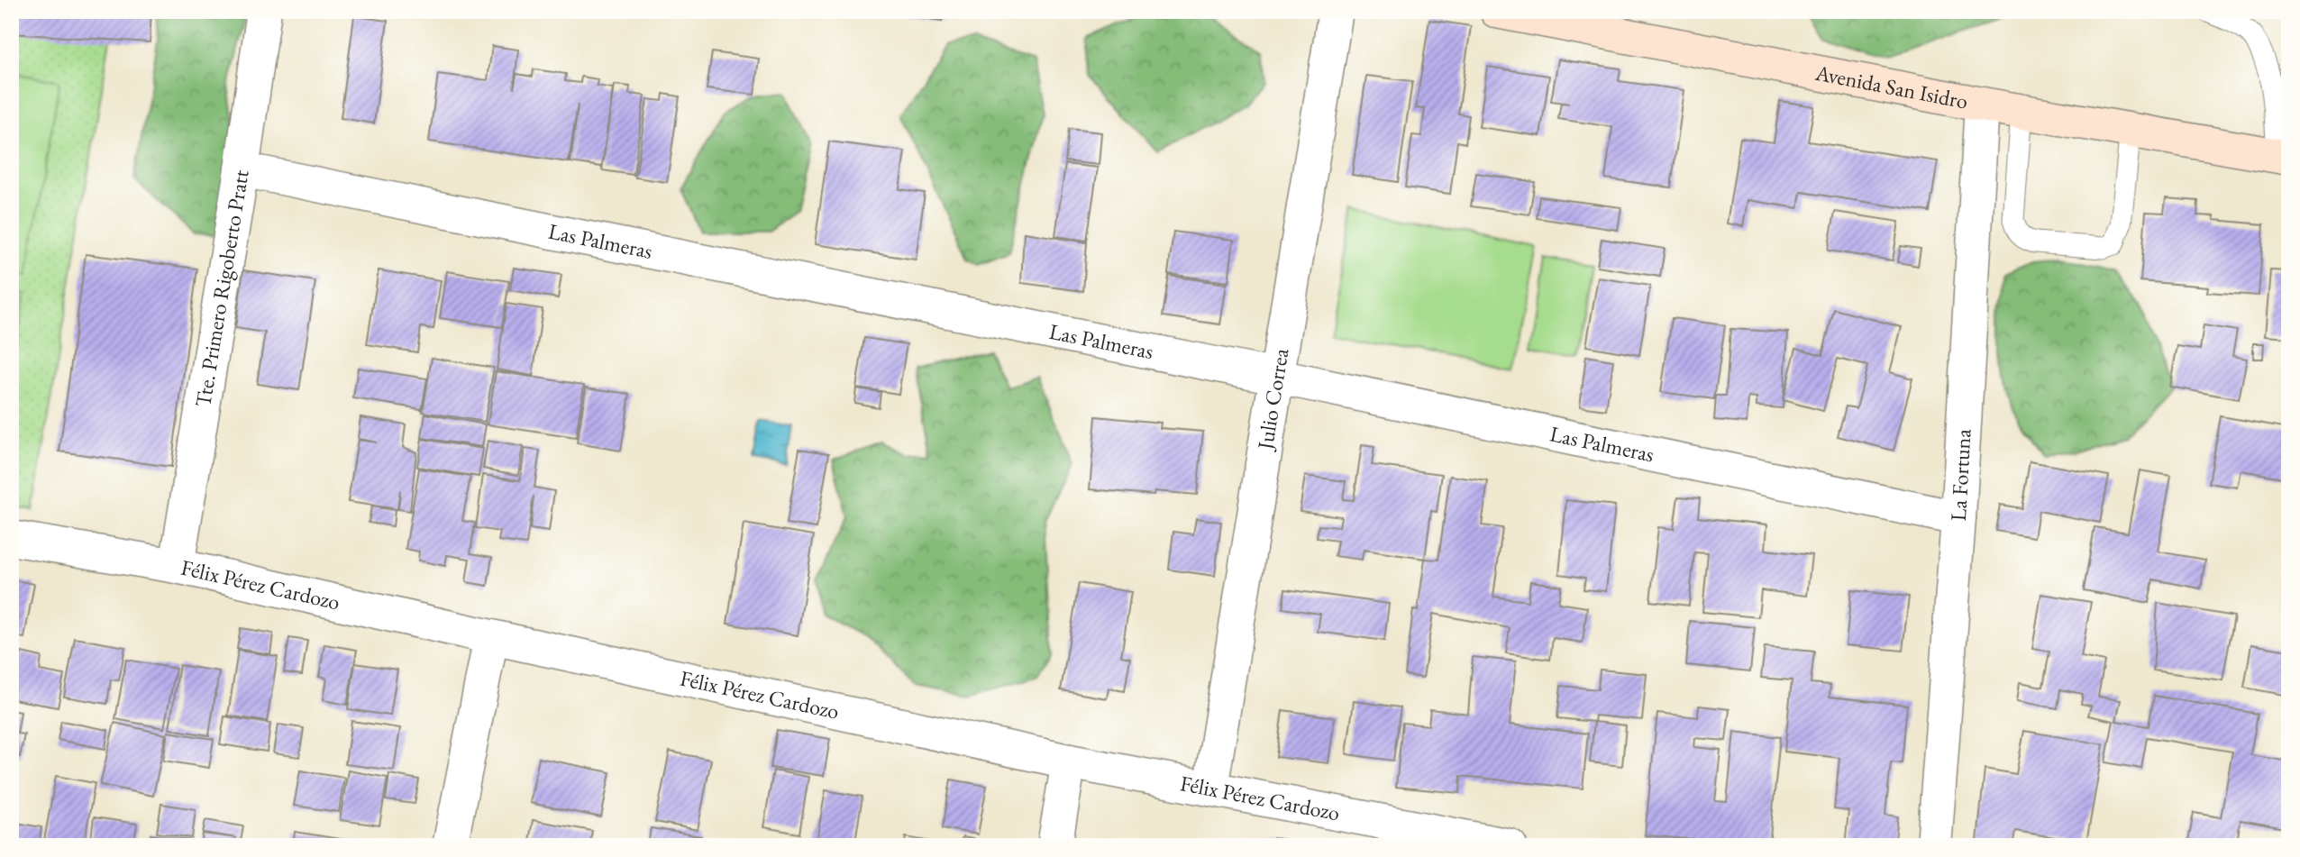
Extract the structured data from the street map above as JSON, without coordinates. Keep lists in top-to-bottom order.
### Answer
{
  "streets": {
    "main road": ["Avenida San Isidro"],
    "street": [
      "Las Palmeras",
      "Tte. Primero Rigoberto Pratt",
      "Julio Correa",
      "La Fortuna",
      "Félix Pérez Cardozo"
    ]
  },
  "crossings": [
    ["Avenida San Isidro", "La Fortuna"],
    ["Las Palmeras", "Tte. Primero Rigoberto Pratt"],
    ["Las Palmeras", "Julio Correa"],
    ["Las Palmeras", "La Fortuna"],
    ["Tte. Primero Rigoberto Pratt", "Félix Pérez Cardozo"],
    ["Julio Correa", "Félix Pérez Cardozo"]
  ]
}
